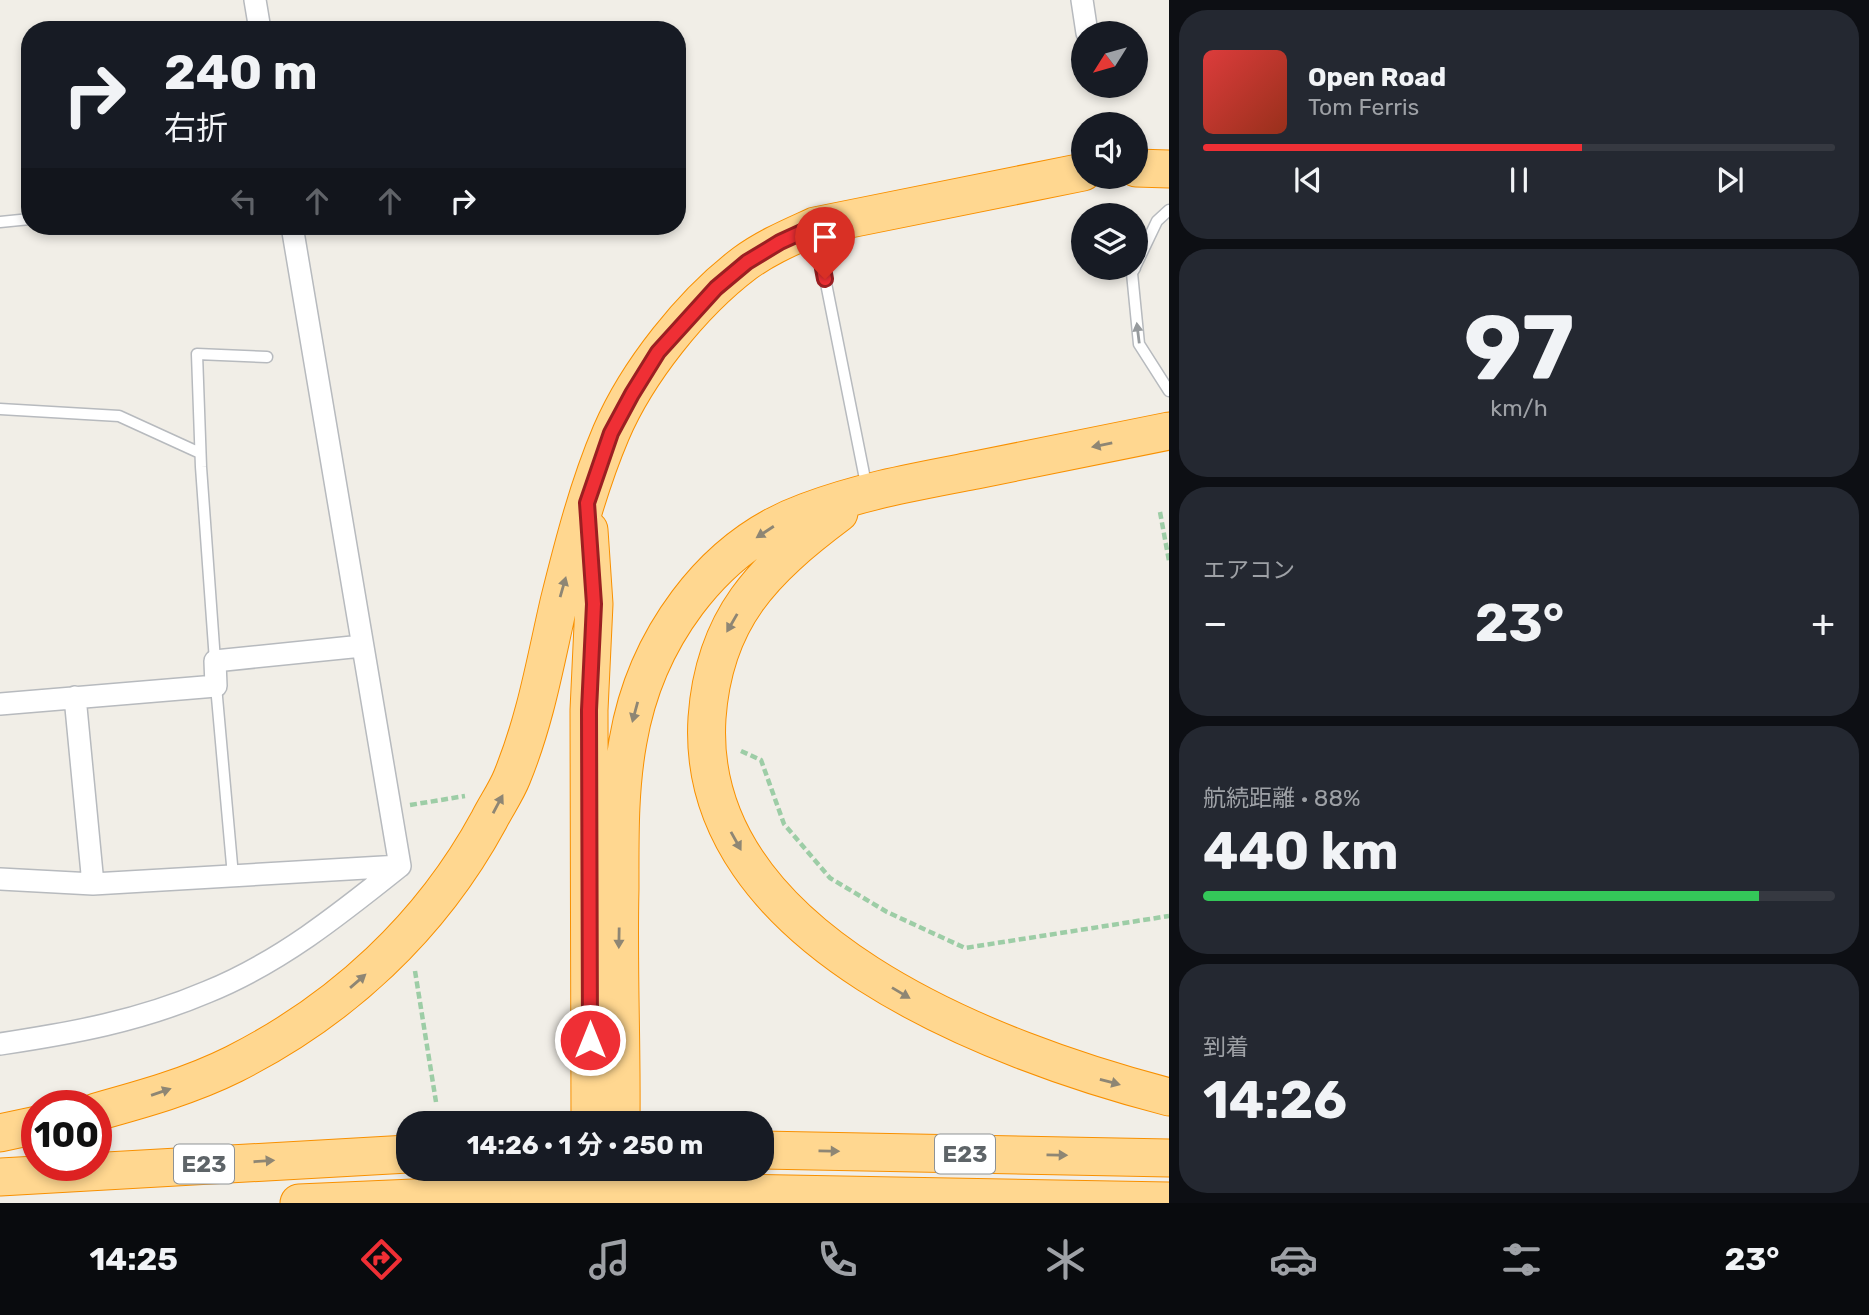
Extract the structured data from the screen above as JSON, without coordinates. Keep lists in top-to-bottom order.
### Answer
{
  "streets": {
    "highway": ["E23"]
  },
  "north": "bottom left",
  "page": {
    "turn": ["240 m", "右折"],
    "song": ["Open Road", "Tom Ferris"],
    "tile": [
      ["97", "km/h"],
      "エアコン",
      ["航続距離 · 88%", "440 km"],
      ["到着", "14:26"]
    ],
    "heat": ["−", "23°", "+"],
    "limit": "100",
    "trip": "14:26 · 1 分 · 250 m",
    "tabs": ["14:25", "23°"]
  }
}
